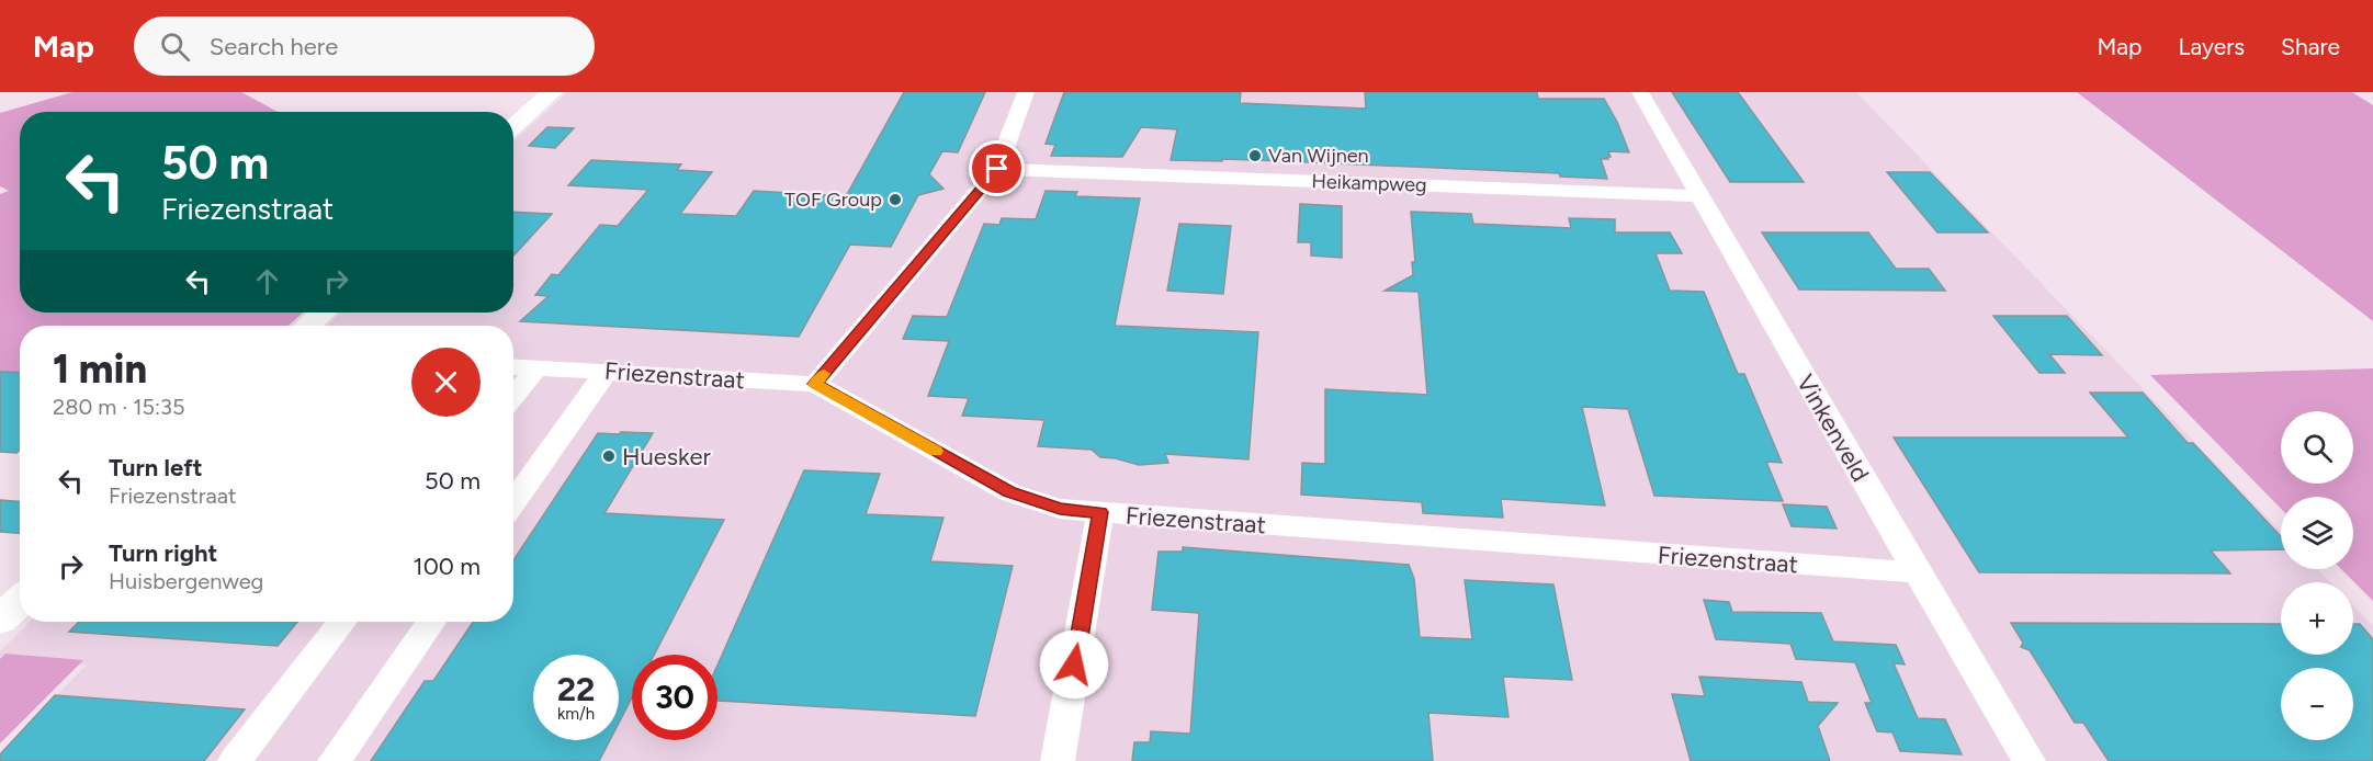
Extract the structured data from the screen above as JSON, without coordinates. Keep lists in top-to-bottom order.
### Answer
{
  "streets": {
    "street": ["Heikampweg", "Friezenstraat", "Vinkenveld"]
  },
  "crossings": [
    ["Heikampweg", "Vinkenveld"],
    ["Friezenstraat", "Vinkenveld"]
  ],
  "places": ["Van Wijnen", "TOF Group", "Huesker"],
  "page": {
    "header": "Map",
    "search": "Search here",
    "nav": ["Map", "Layers", "Share"],
    "turn": ["50 m", "Friezenstraat"],
    "heading": ["1 min", "280 m · 15:35"],
    "map_buttons": ["+", "−"],
    "list": [
      {
        "name": "Turn left",
        "note": "Friezenstraat",
        "value": "50 m"
      },
      {
        "name": "Turn right",
        "note": "Huisbergenweg",
        "value": "100 m"
      }
    ],
    "speed": "22 km/h",
    "limit": "30"
  }
}
